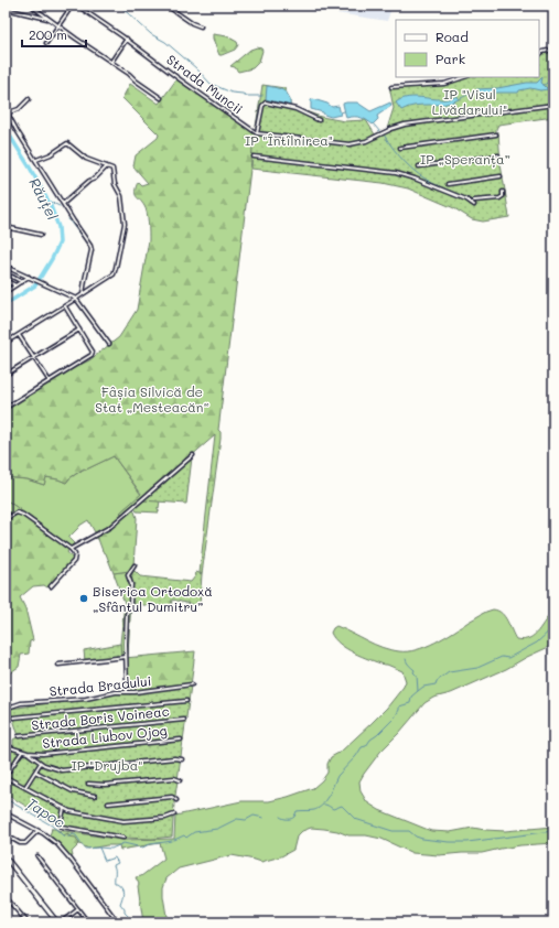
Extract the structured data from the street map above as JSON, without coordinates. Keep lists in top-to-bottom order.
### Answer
{
  "streets": {
    "street": [
      "Strada Muncii",
      "Strada Bradului",
      "Strada Boris Voineac",
      "Strada Liubov Ojog"
    ]
  },
  "water": ["Răuțel", "Țapoc"],
  "parks": [
    "IP \"Visul Livădarului\"",
    "IP \"Întîlnirea\"",
    "IP „Speranța”",
    "Fâșia Silvică de Stat „Mesteacăn“",
    "IP \"Drujba\""
  ],
  "places": ["Biserica Ortodoxă „Sfântul Dumitru”"],
  "legend": ["Road", "Park"],
  "scale_bar": "200 m"
}
